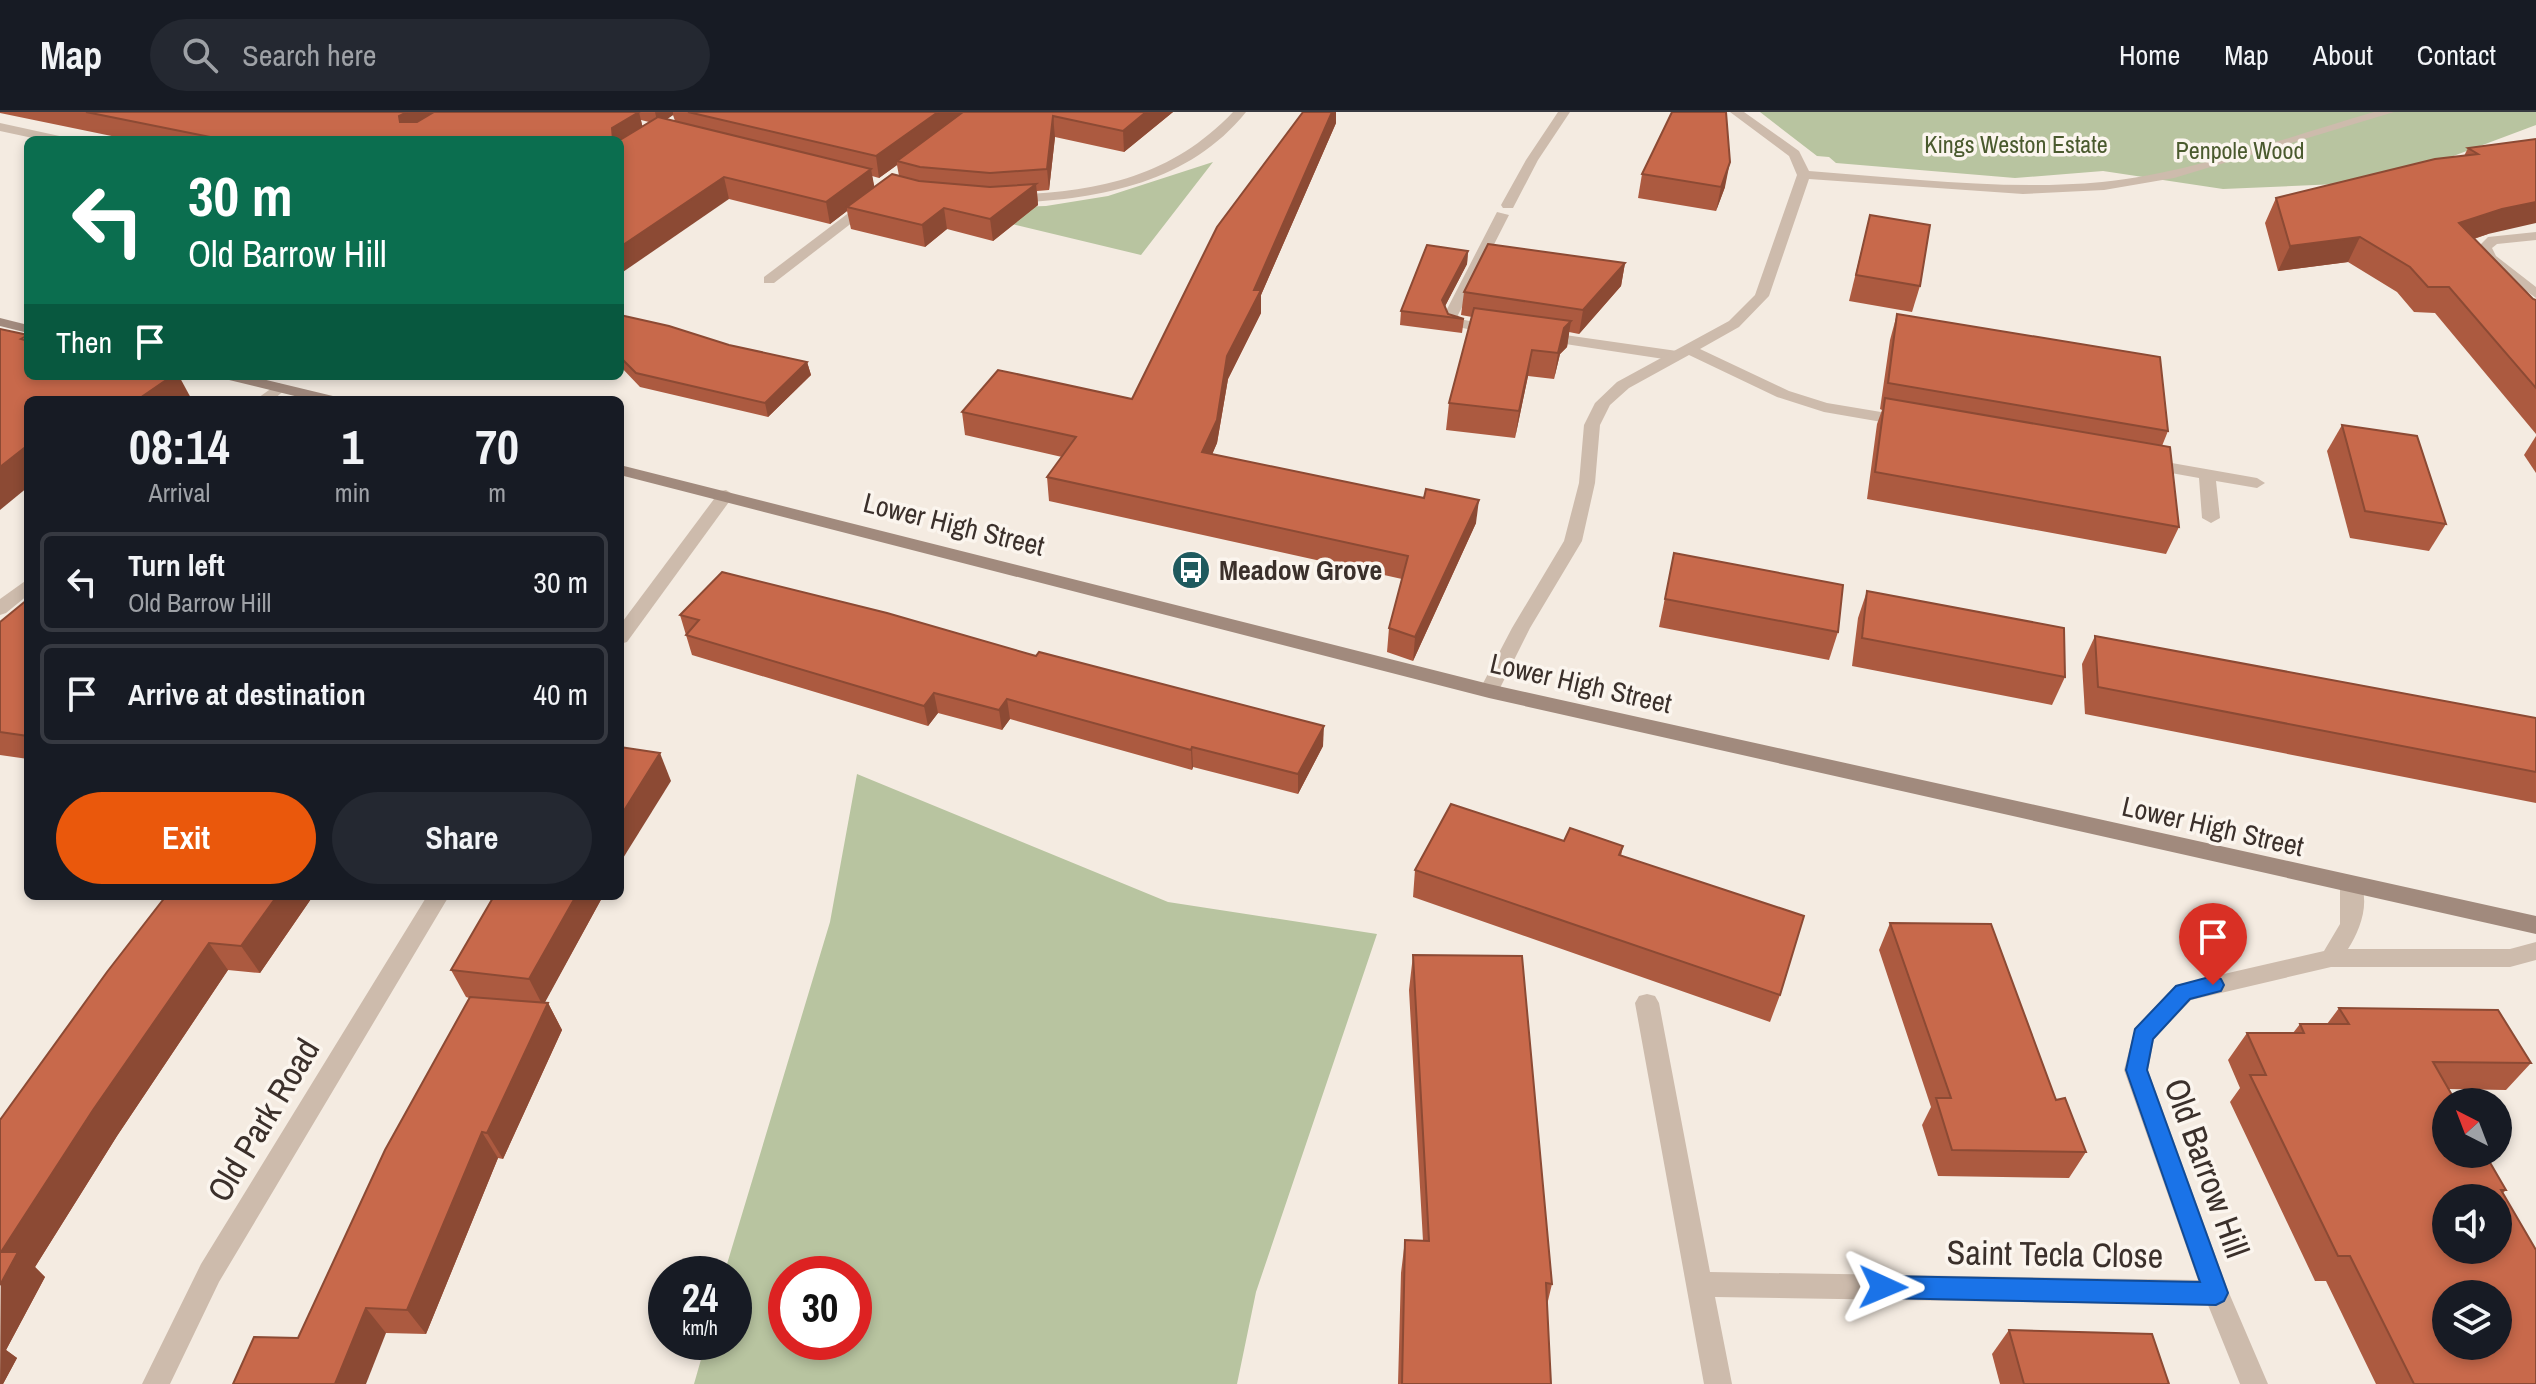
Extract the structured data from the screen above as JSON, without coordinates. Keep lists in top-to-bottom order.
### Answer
{
  "streets": {
    "main road": ["Lower High Street"],
    "street": ["Old Park Road", "Old Barrow Hill", "Saint Tecla Close"]
  },
  "crossings": [
    ["Old Barrow Hill", "Saint Tecla Close"]
  ],
  "parks": ["Kings Weston Estate", "Penpole Wood"],
  "places": {
    "bus stop": ["Meadow Grove"]
  },
  "north": "top left",
  "page": {
    "header": "Map",
    "search": "Search here",
    "nav": [
      "Home",
      "Map",
      "About",
      "Contact"
    ],
    "turn": ["30 m", "Old Barrow Hill"],
    "then": "Then",
    "eta": [
      "08:14",
      "Arrival",
      "1",
      "min",
      "70",
      "m"
    ],
    "list": [
      {
        "name": "Turn left",
        "note": "Old Barrow Hill",
        "value": "30 m"
      },
      {
        "name": "Arrive at destination",
        "value": "40 m"
      }
    ],
    "buttons": ["Exit", "Share"],
    "speed": "24 km/h",
    "limit": "30"
  }
}
